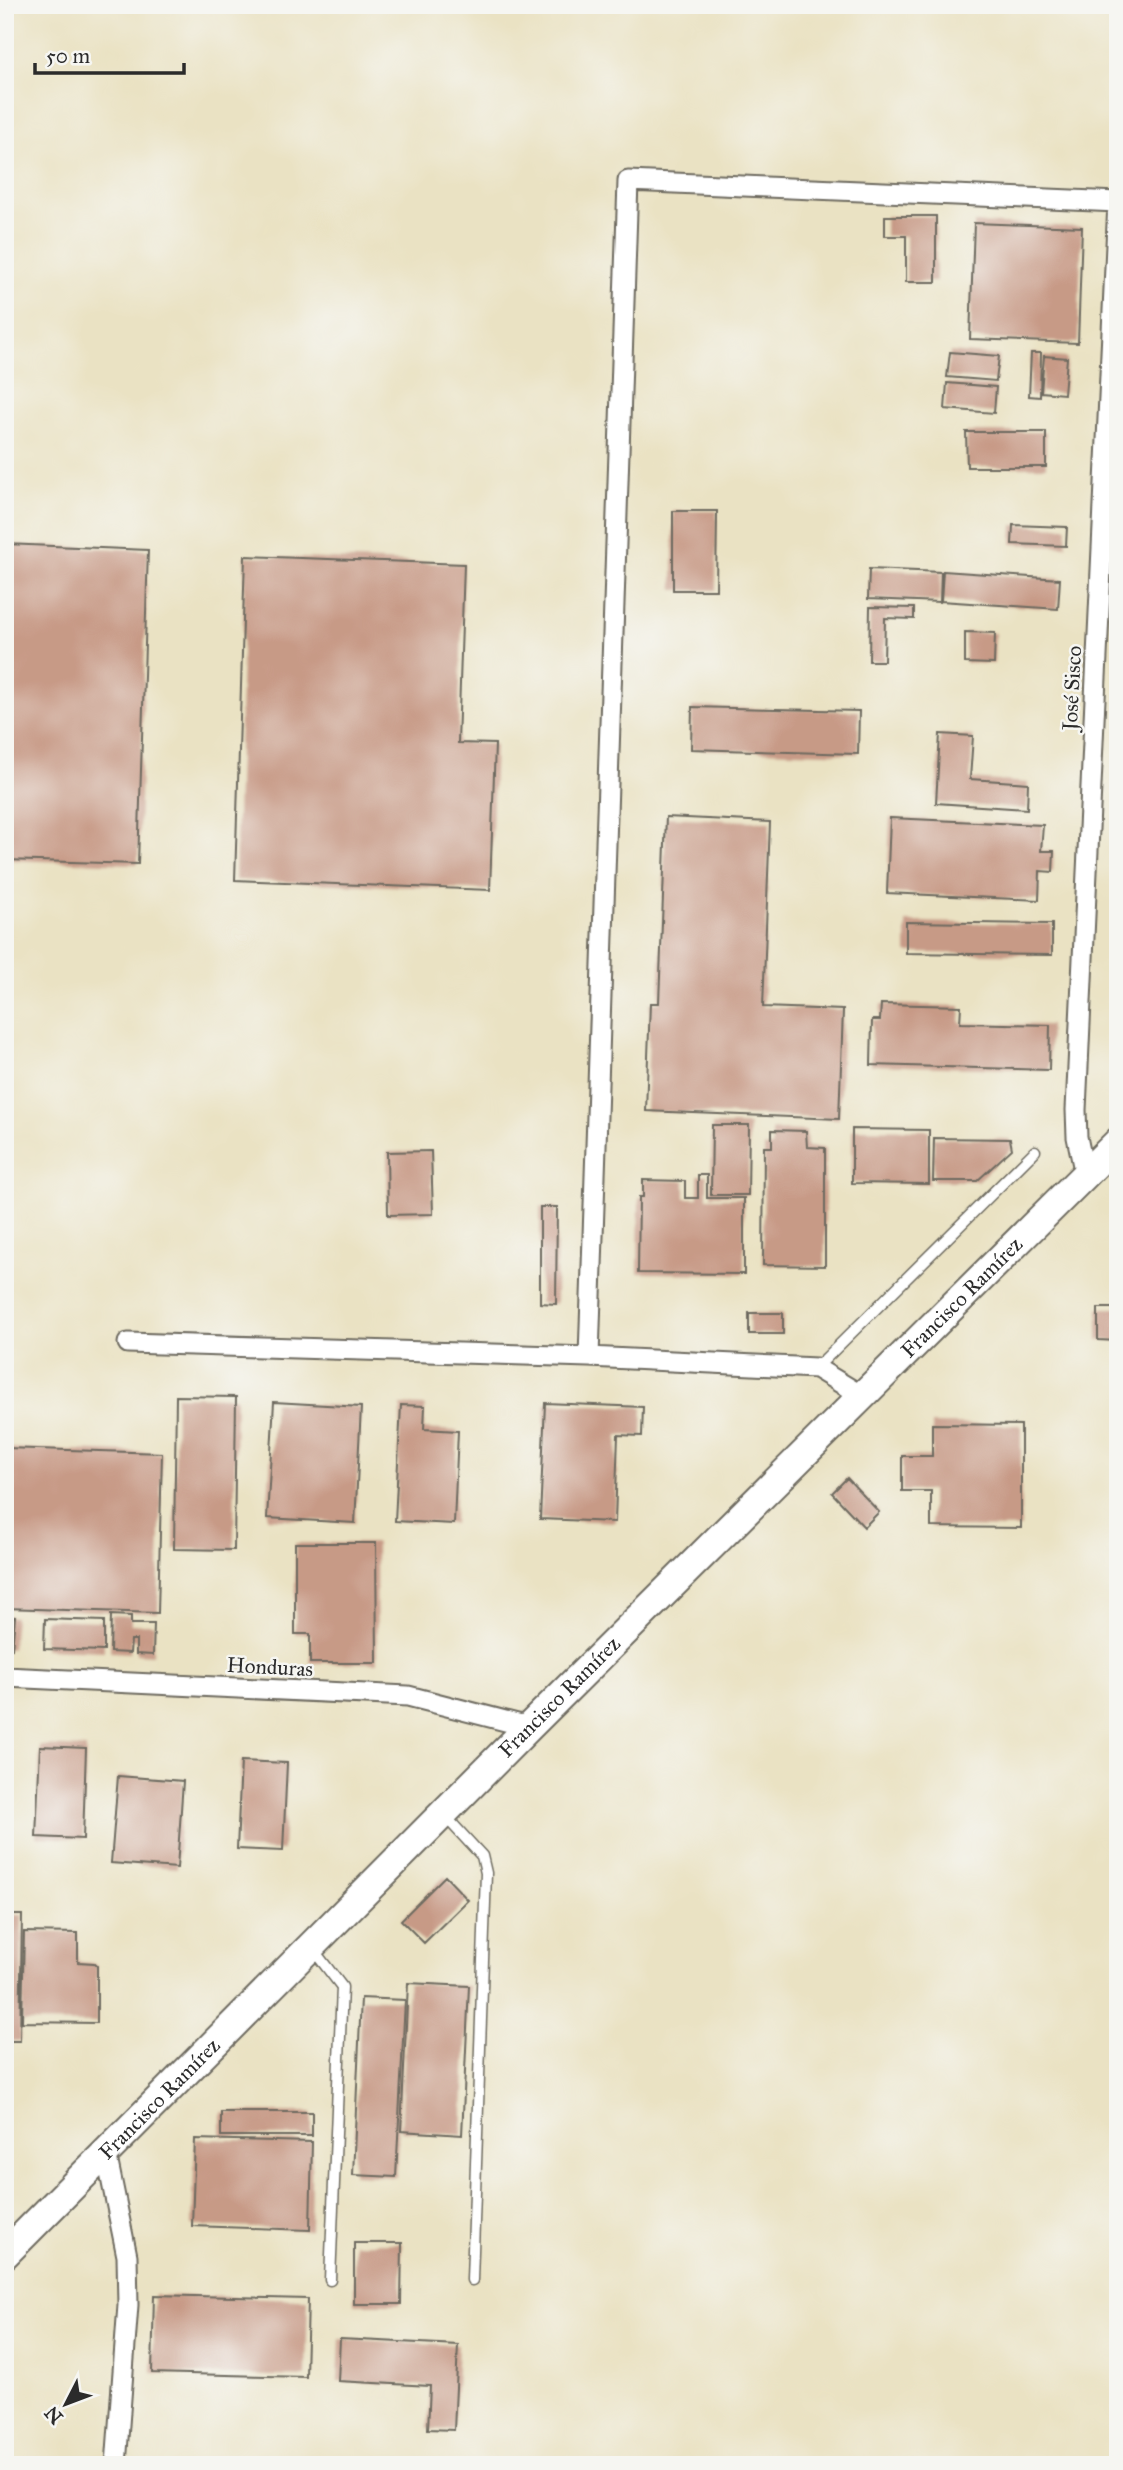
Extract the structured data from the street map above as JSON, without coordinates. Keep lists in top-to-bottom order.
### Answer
{
  "streets": {
    "street": ["José Sisco", "Francisco Ramírez", "Honduras"]
  },
  "crossings": [
    ["José Sisco", "Francisco Ramírez"],
    ["Francisco Ramírez", "Honduras"]
  ],
  "scale_bar": "50 m",
  "north": "bottom left"
}
